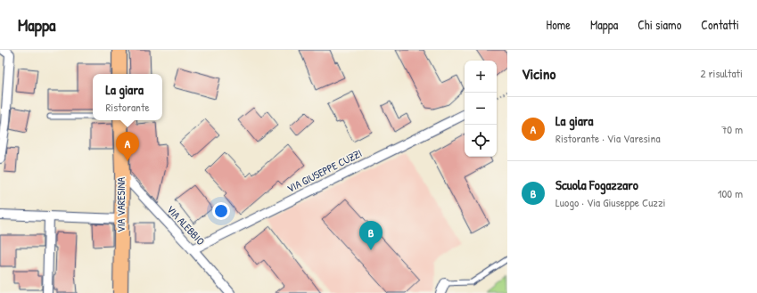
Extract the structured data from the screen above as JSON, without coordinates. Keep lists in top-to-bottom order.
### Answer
{
  "streets": {
    "main road": ["VIA VARESINA"],
    "street": ["VIA GIUSEPPE CUZZI", "VIA ALEBBIO"]
  },
  "crossings": [
    ["VIA GIUSEPPE CUZZI", "VIA ALEBBIO"],
    ["VIA VARESINA", "VIA ALEBBIO"]
  ],
  "page": {
    "header": "Mappa",
    "nav": [
      "Home",
      "Mappa",
      "Chi siamo",
      "Contatti"
    ],
    "heading": ["Vicino", "2 risultati"],
    "map_buttons": ["+", "−"],
    "popup": ["La giara", "Ristorante"],
    "list": [
      {
        "mark": "A",
        "name": "La giara",
        "note": "Ristorante · Via Varesina",
        "value": "70 m"
      },
      {
        "mark": "B",
        "name": "Scuola Fogazzaro",
        "note": "Luogo · Via Giuseppe Cuzzi",
        "value": "100 m"
      }
    ],
    "pins": ["A", "B"]
  }
}
